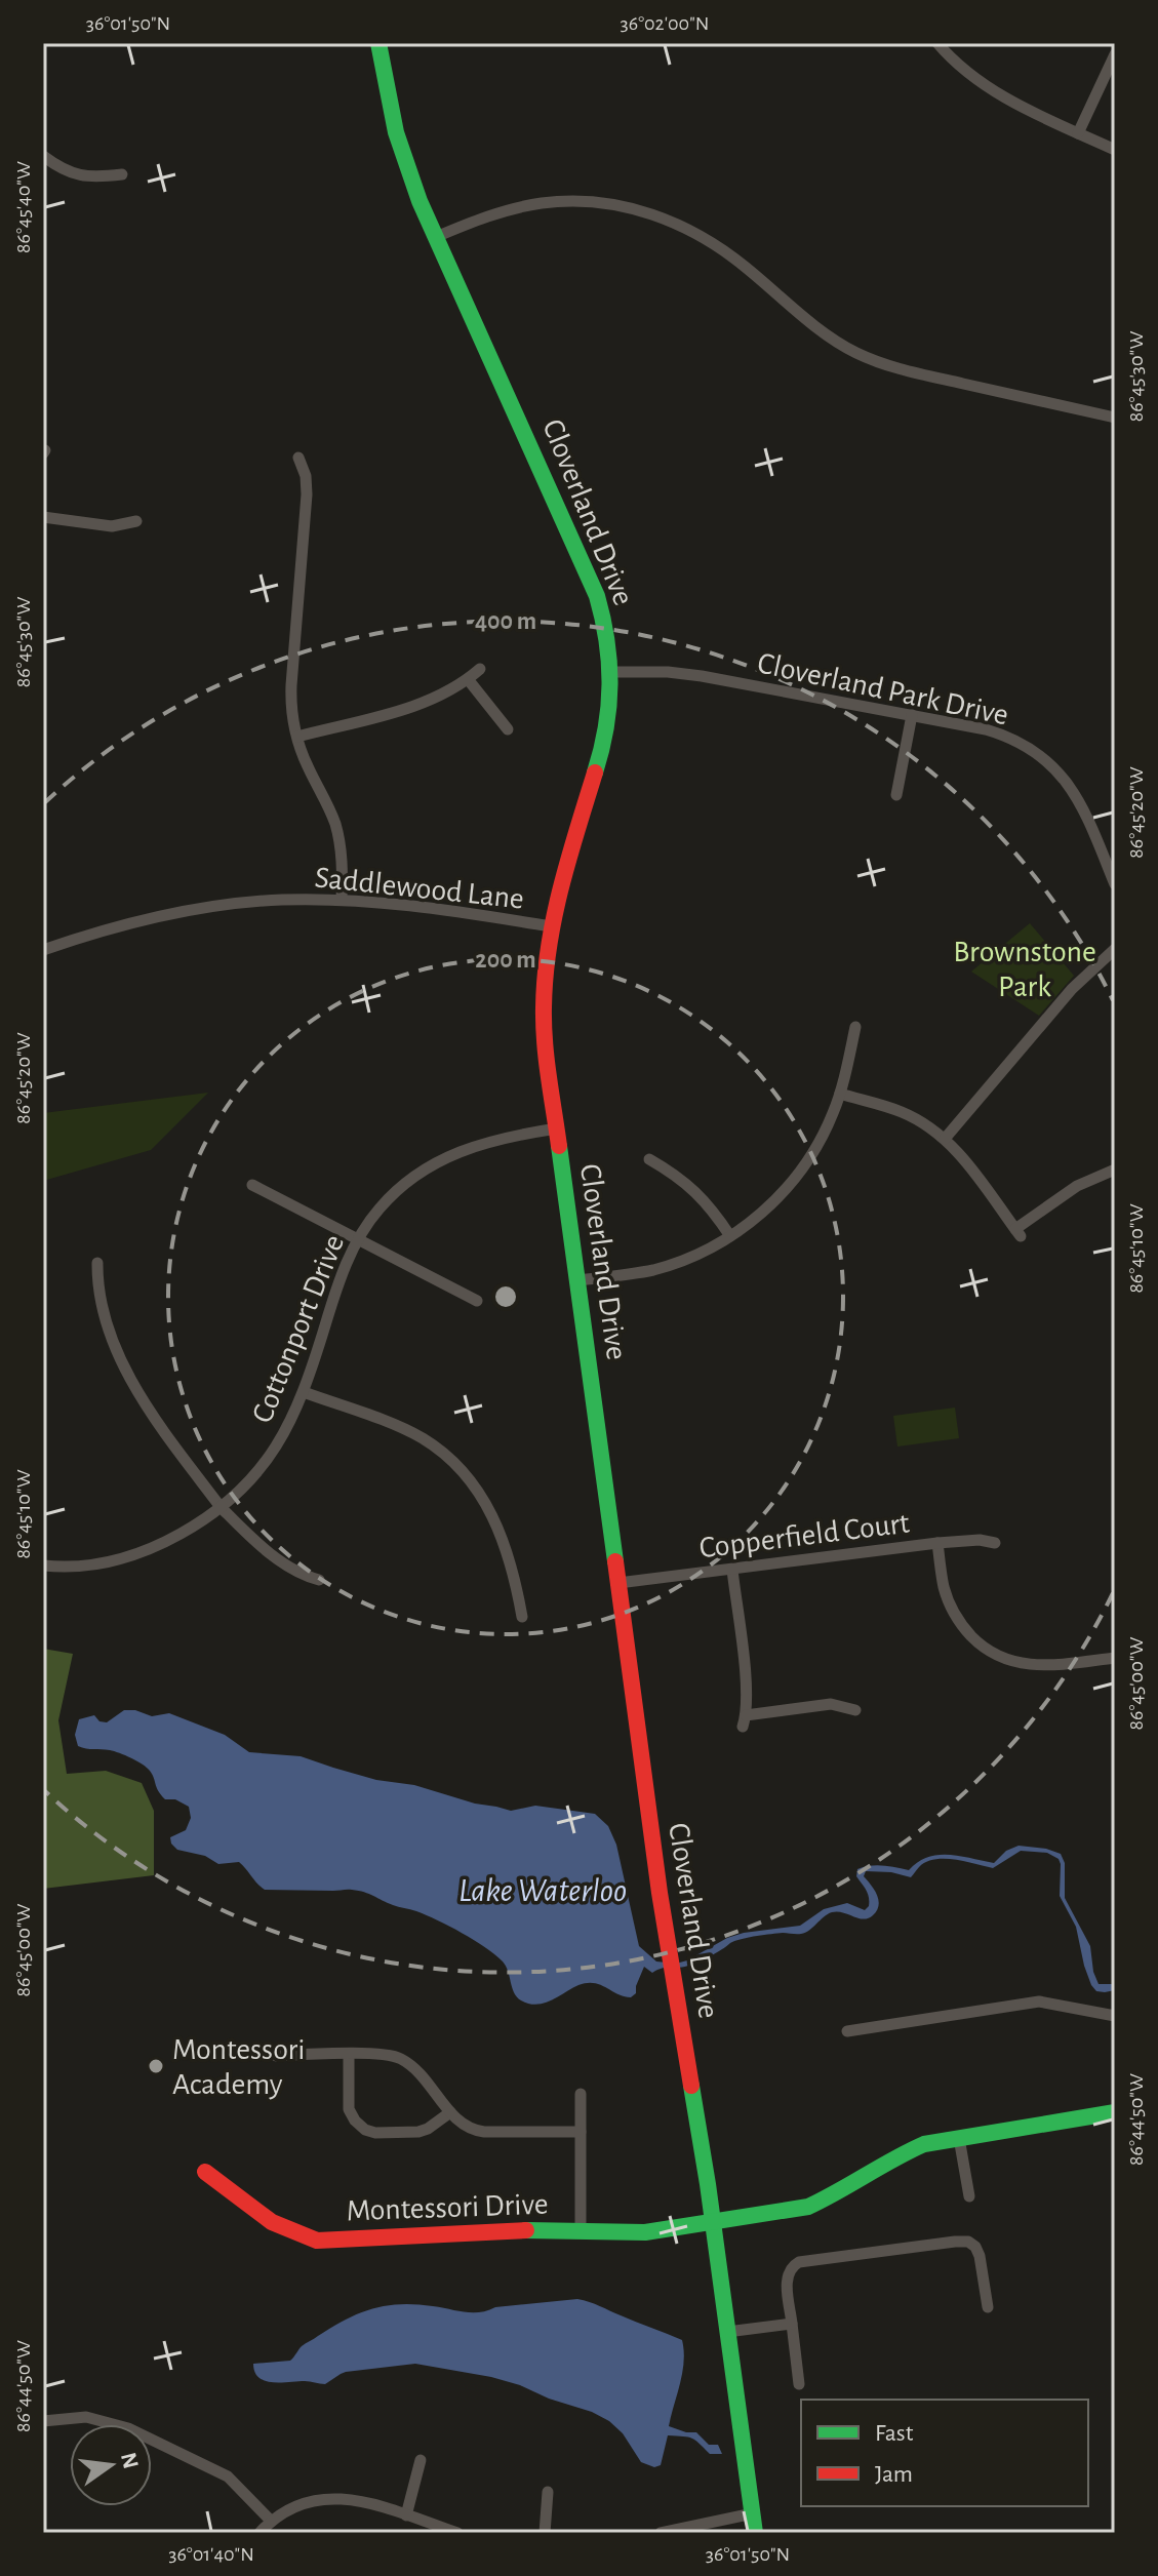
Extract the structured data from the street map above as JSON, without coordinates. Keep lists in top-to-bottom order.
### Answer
{
  "streets": {
    "main road": ["Cloverland Drive", "Montessori Drive"],
    "street": [
      "Cloverland Park Drive",
      "Saddlewood Lane",
      "Cottonport Drive",
      "Copperfield Court"
    ]
  },
  "crossings": [
    ["Cloverland Drive", "Cloverland Park Drive"],
    ["Cloverland Drive", "Saddlewood Lane"],
    ["Cloverland Drive", "Cottonport Drive"],
    ["Cloverland Drive", "Copperfield Court"],
    ["Cloverland Drive", "Montessori Drive"]
  ],
  "water": ["Lake Waterloo"],
  "parks": ["Brownstone Park"],
  "places": ["Montessori Academy"],
  "legend": ["Fast", "Jam"],
  "north": "right",
  "coordinates": [
    "36°01'50\"N",
    "36°02'00\"N",
    "86°45'40\"W",
    "86°45'30\"W",
    "86°45'20\"W",
    "86°45'10\"W",
    "86°45'00\"W",
    "86°44'50\"W",
    "36°01'40\"N"
  ],
  "rings": ["400 m", "200 m"]
}
